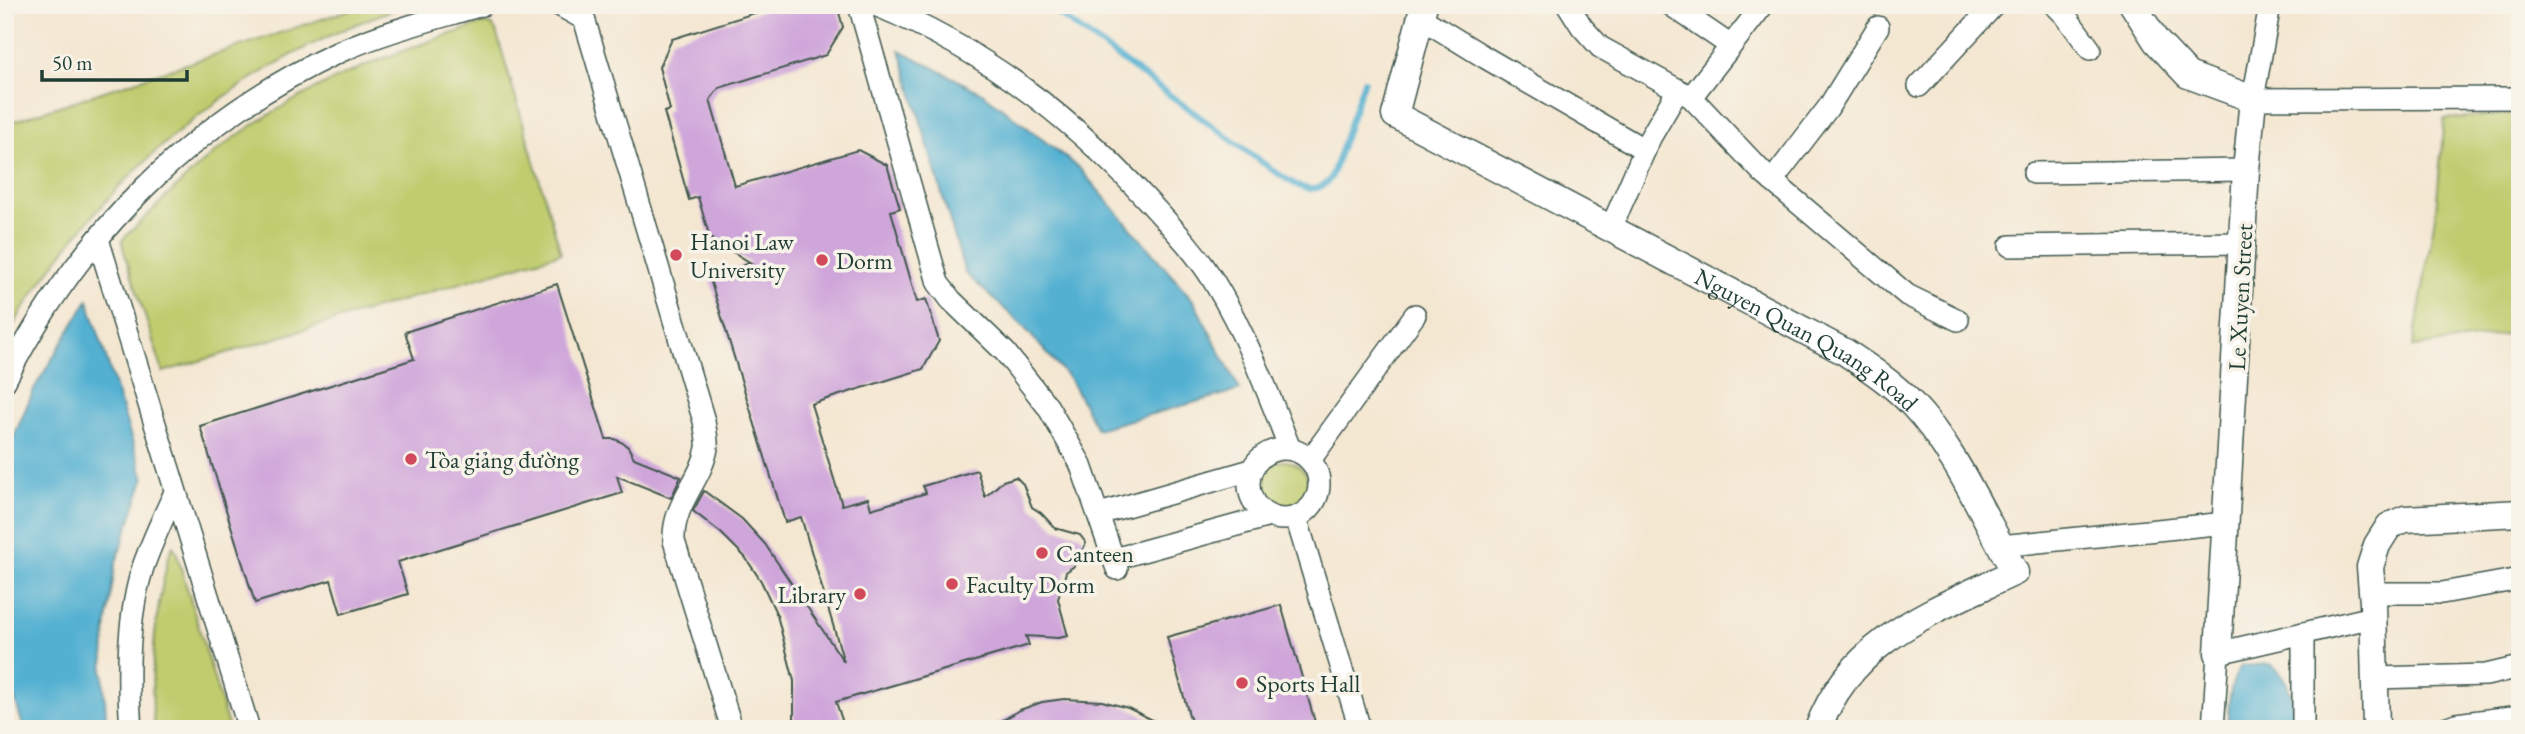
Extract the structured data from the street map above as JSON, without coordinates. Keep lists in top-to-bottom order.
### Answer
{
  "streets": {
    "street": ["Le Xuyen Street", "Nguyen Quan Quang Road"]
  },
  "places": [
    "Hanoi Law University",
    "Dorm",
    "Tòa giảng đường",
    "Canteen",
    "Faculty Dorm",
    "Library",
    "Sports Hall"
  ],
  "scale_bar": "50 m"
}
